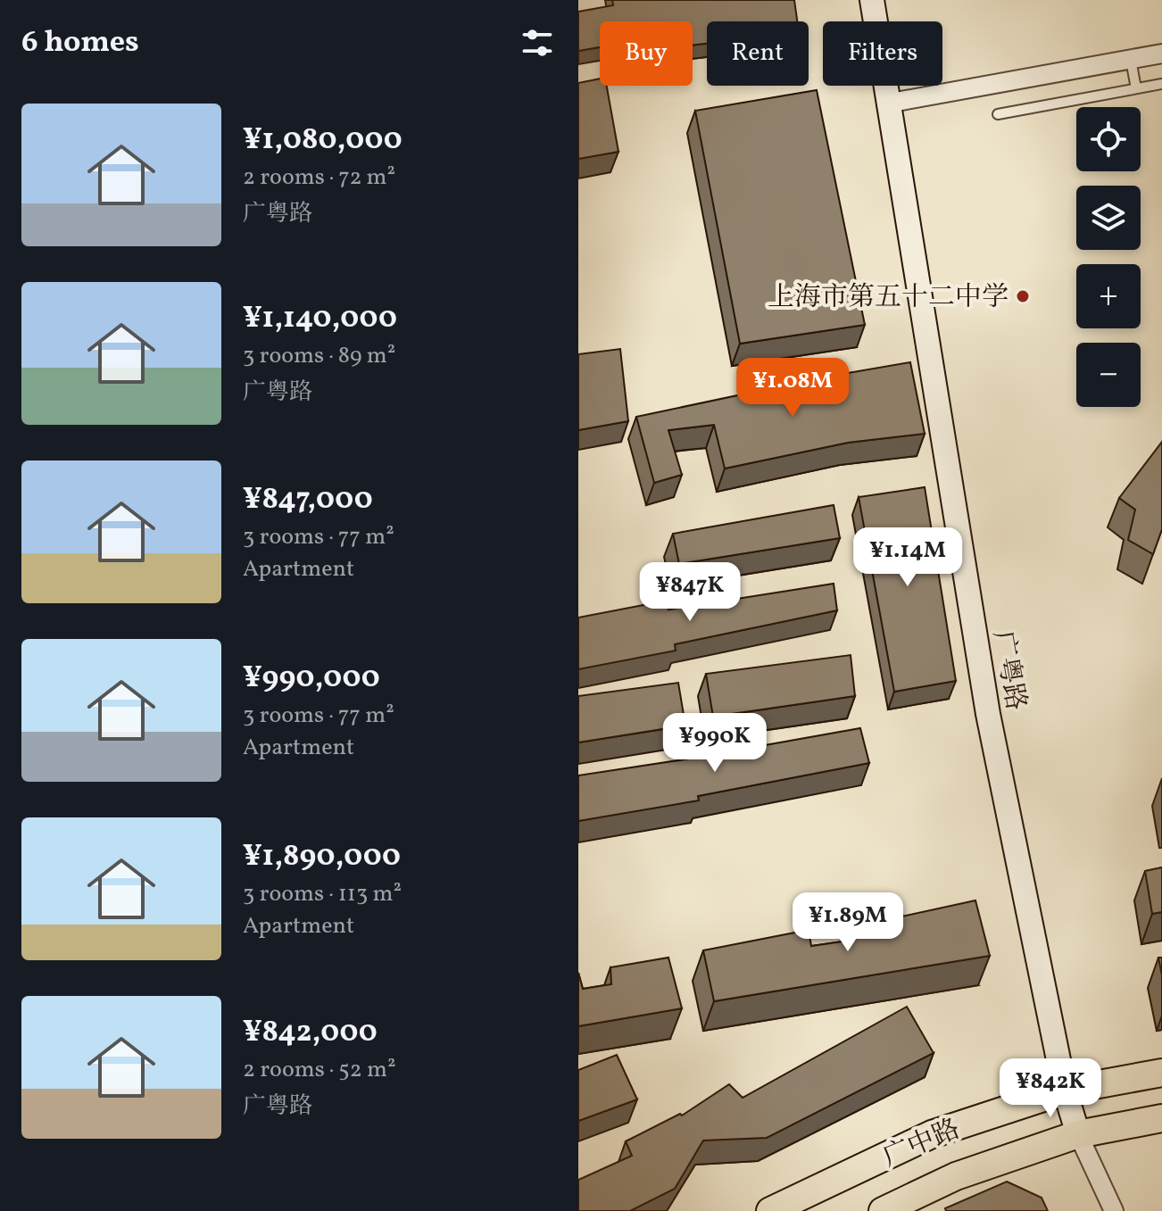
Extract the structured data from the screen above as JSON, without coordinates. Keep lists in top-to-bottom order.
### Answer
{
  "streets": {
    "main road": ["广粤路", "广中路"]
  },
  "crossings": [
    ["广粤路", "广中路"]
  ],
  "places": ["上海市第五十二中学"],
  "page": {
    "heading": "6 homes",
    "chip": ["Buy", "Rent", "Filters"],
    "list": [
      {
        "name": "¥1,080,000",
        "note": "2 rooms · 72 m² · 广粤路"
      },
      {
        "name": "¥1,140,000",
        "note": "3 rooms · 89 m² · 广粤路"
      },
      {
        "name": "¥847,000",
        "note": "3 rooms · 77 m² · Apartment"
      },
      {
        "name": "¥990,000",
        "note": "3 rooms · 77 m² · Apartment"
      },
      {
        "name": "¥1,890,000",
        "note": "3 rooms · 113 m² · Apartment"
      },
      {
        "name": "¥842,000",
        "note": "2 rooms · 52 m² · 广粤路"
      }
    ],
    "map_buttons": ["+", "−"],
    "price": [
      "¥1.08M",
      "¥1.14M",
      "¥847K",
      "¥990K",
      "¥1.89M",
      "¥842K"
    ]
  }
}
